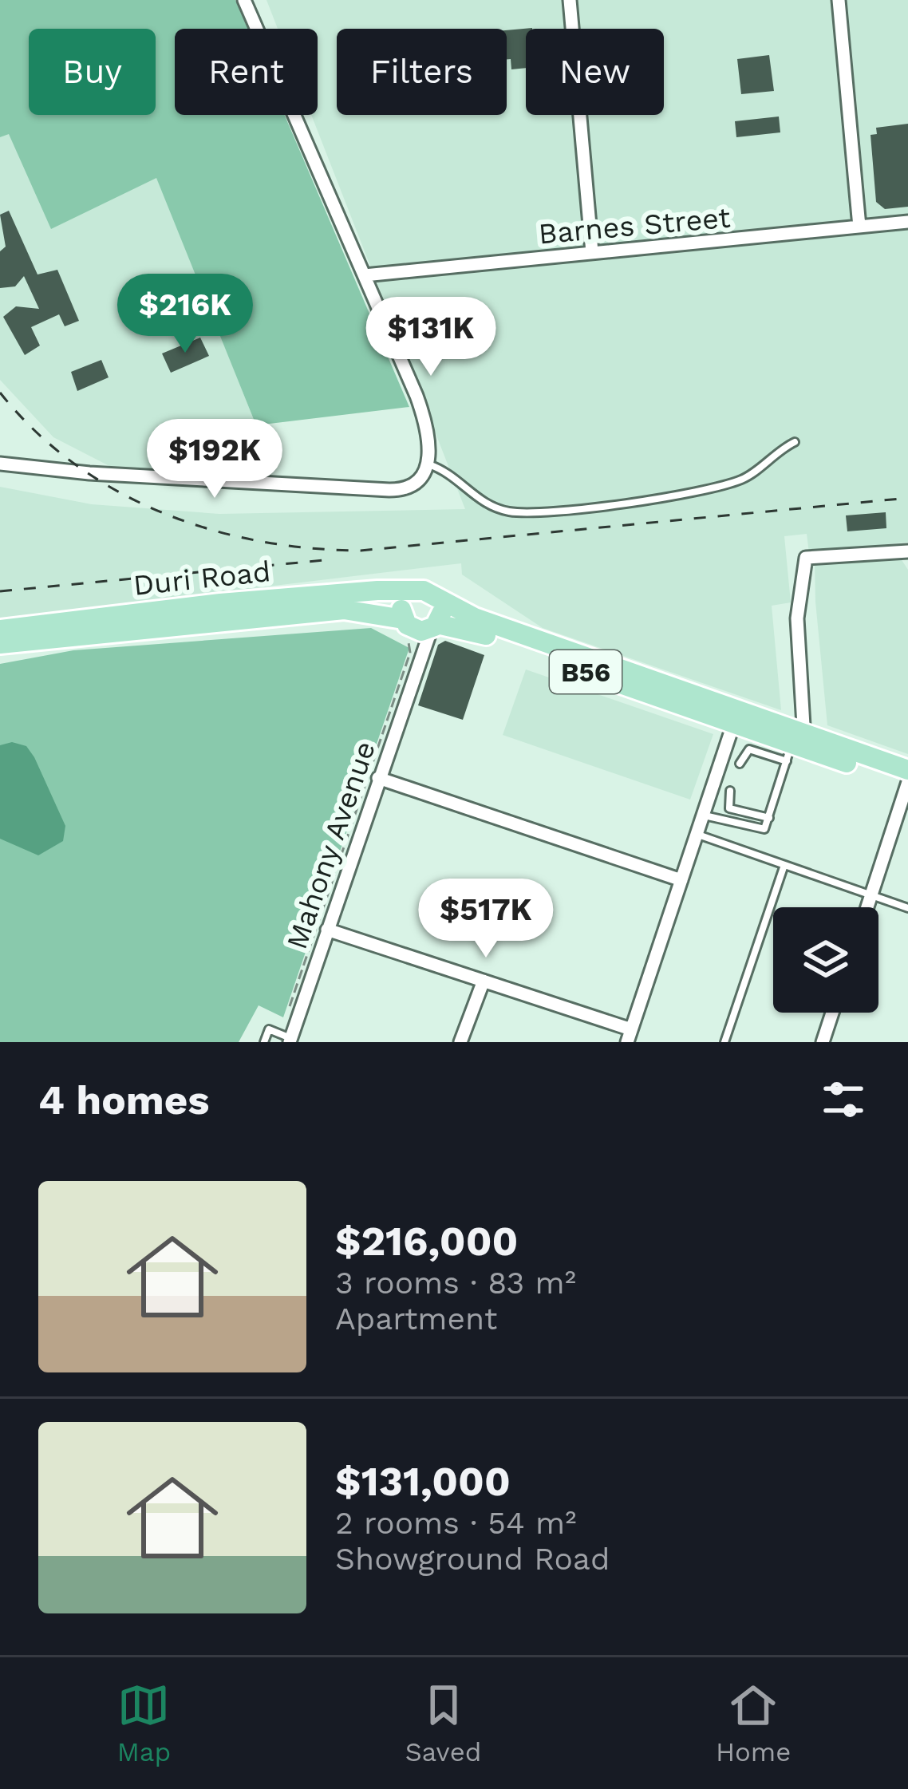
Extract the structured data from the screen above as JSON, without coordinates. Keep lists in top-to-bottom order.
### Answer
{
  "streets": {
    "main road": ["Duri Road", "B56"],
    "street": ["Barnes Street", "Mahony Avenue"]
  },
  "crossings": [
    ["Duri Road", "B56"],
    ["Duri Road", "Mahony Avenue"],
    ["B56", "Mahony Avenue"]
  ],
  "page": {
    "chip": [
      "Buy",
      "Rent",
      "Filters",
      "New"
    ],
    "price": [
      "$216K",
      "$131K",
      "$192K",
      "$517K"
    ],
    "heading": "4 homes",
    "list": [
      {
        "name": "$216,000",
        "note": "3 rooms · 83 m² · Apartment"
      },
      {
        "name": "$131,000",
        "note": "2 rooms · 54 m² · Showground Road"
      }
    ],
    "tabs": ["Map", "Saved", "Home"]
  }
}
